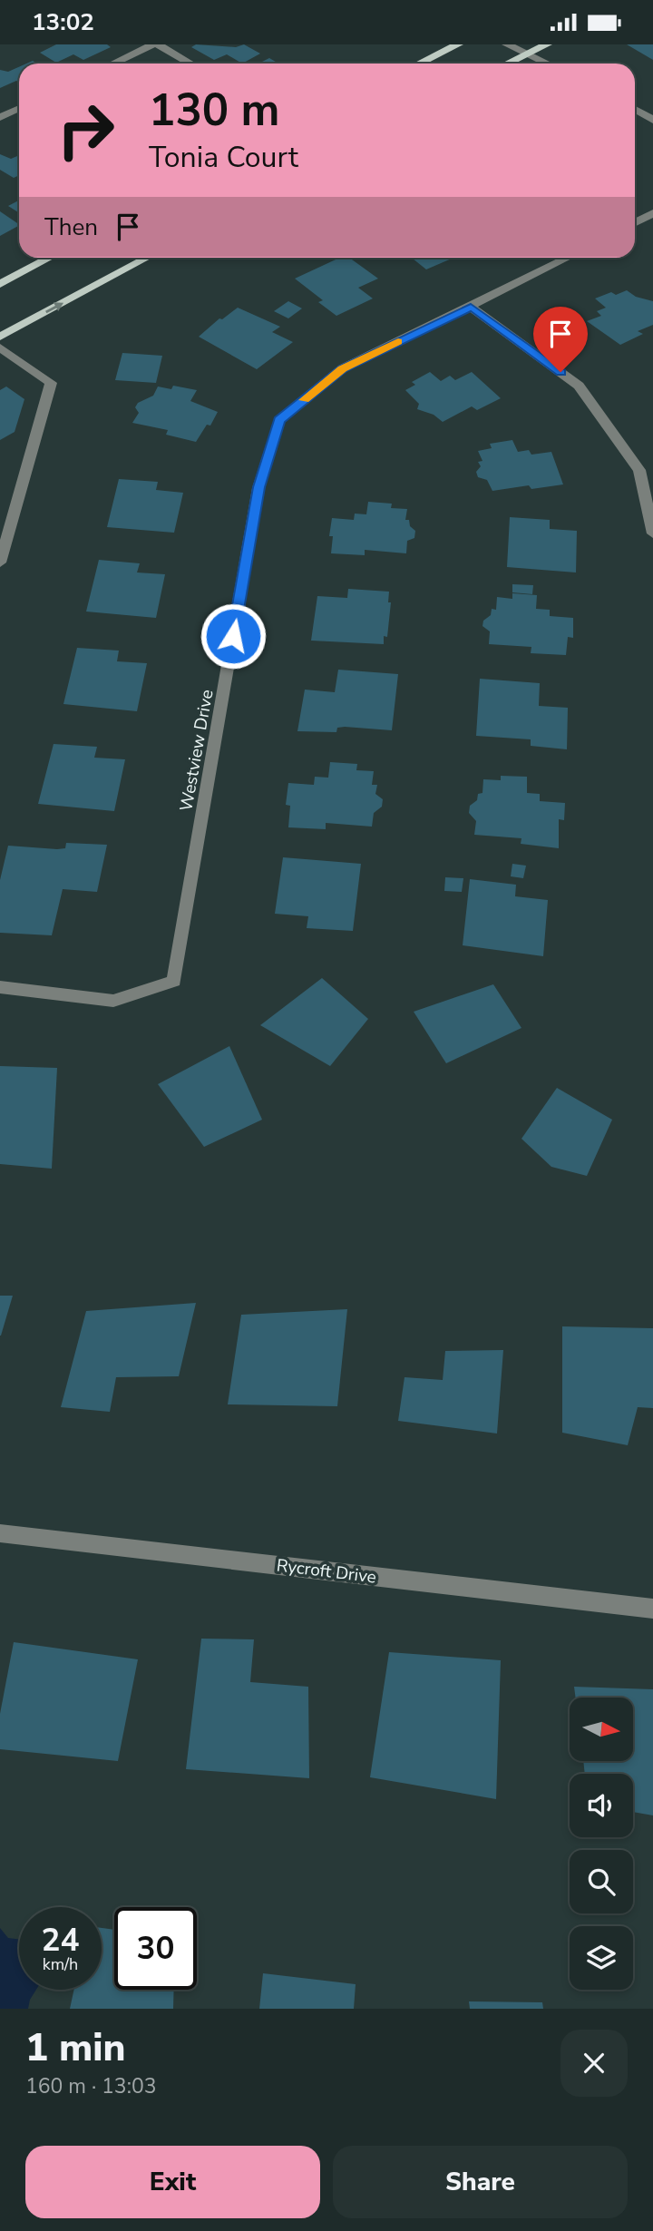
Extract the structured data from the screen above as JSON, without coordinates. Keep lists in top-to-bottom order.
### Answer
{
  "streets": {
    "street": ["Westview Drive", "Rycroft Drive"]
  },
  "north": "right",
  "page": {
    "status": "13:02",
    "turn": ["130 m", "Tonia Court"],
    "then": "Then",
    "speed": "24 km/h",
    "limit": "30",
    "heading": ["1 min", "160 m · 13:03"],
    "buttons": ["Exit", "Share"]
  }
}
